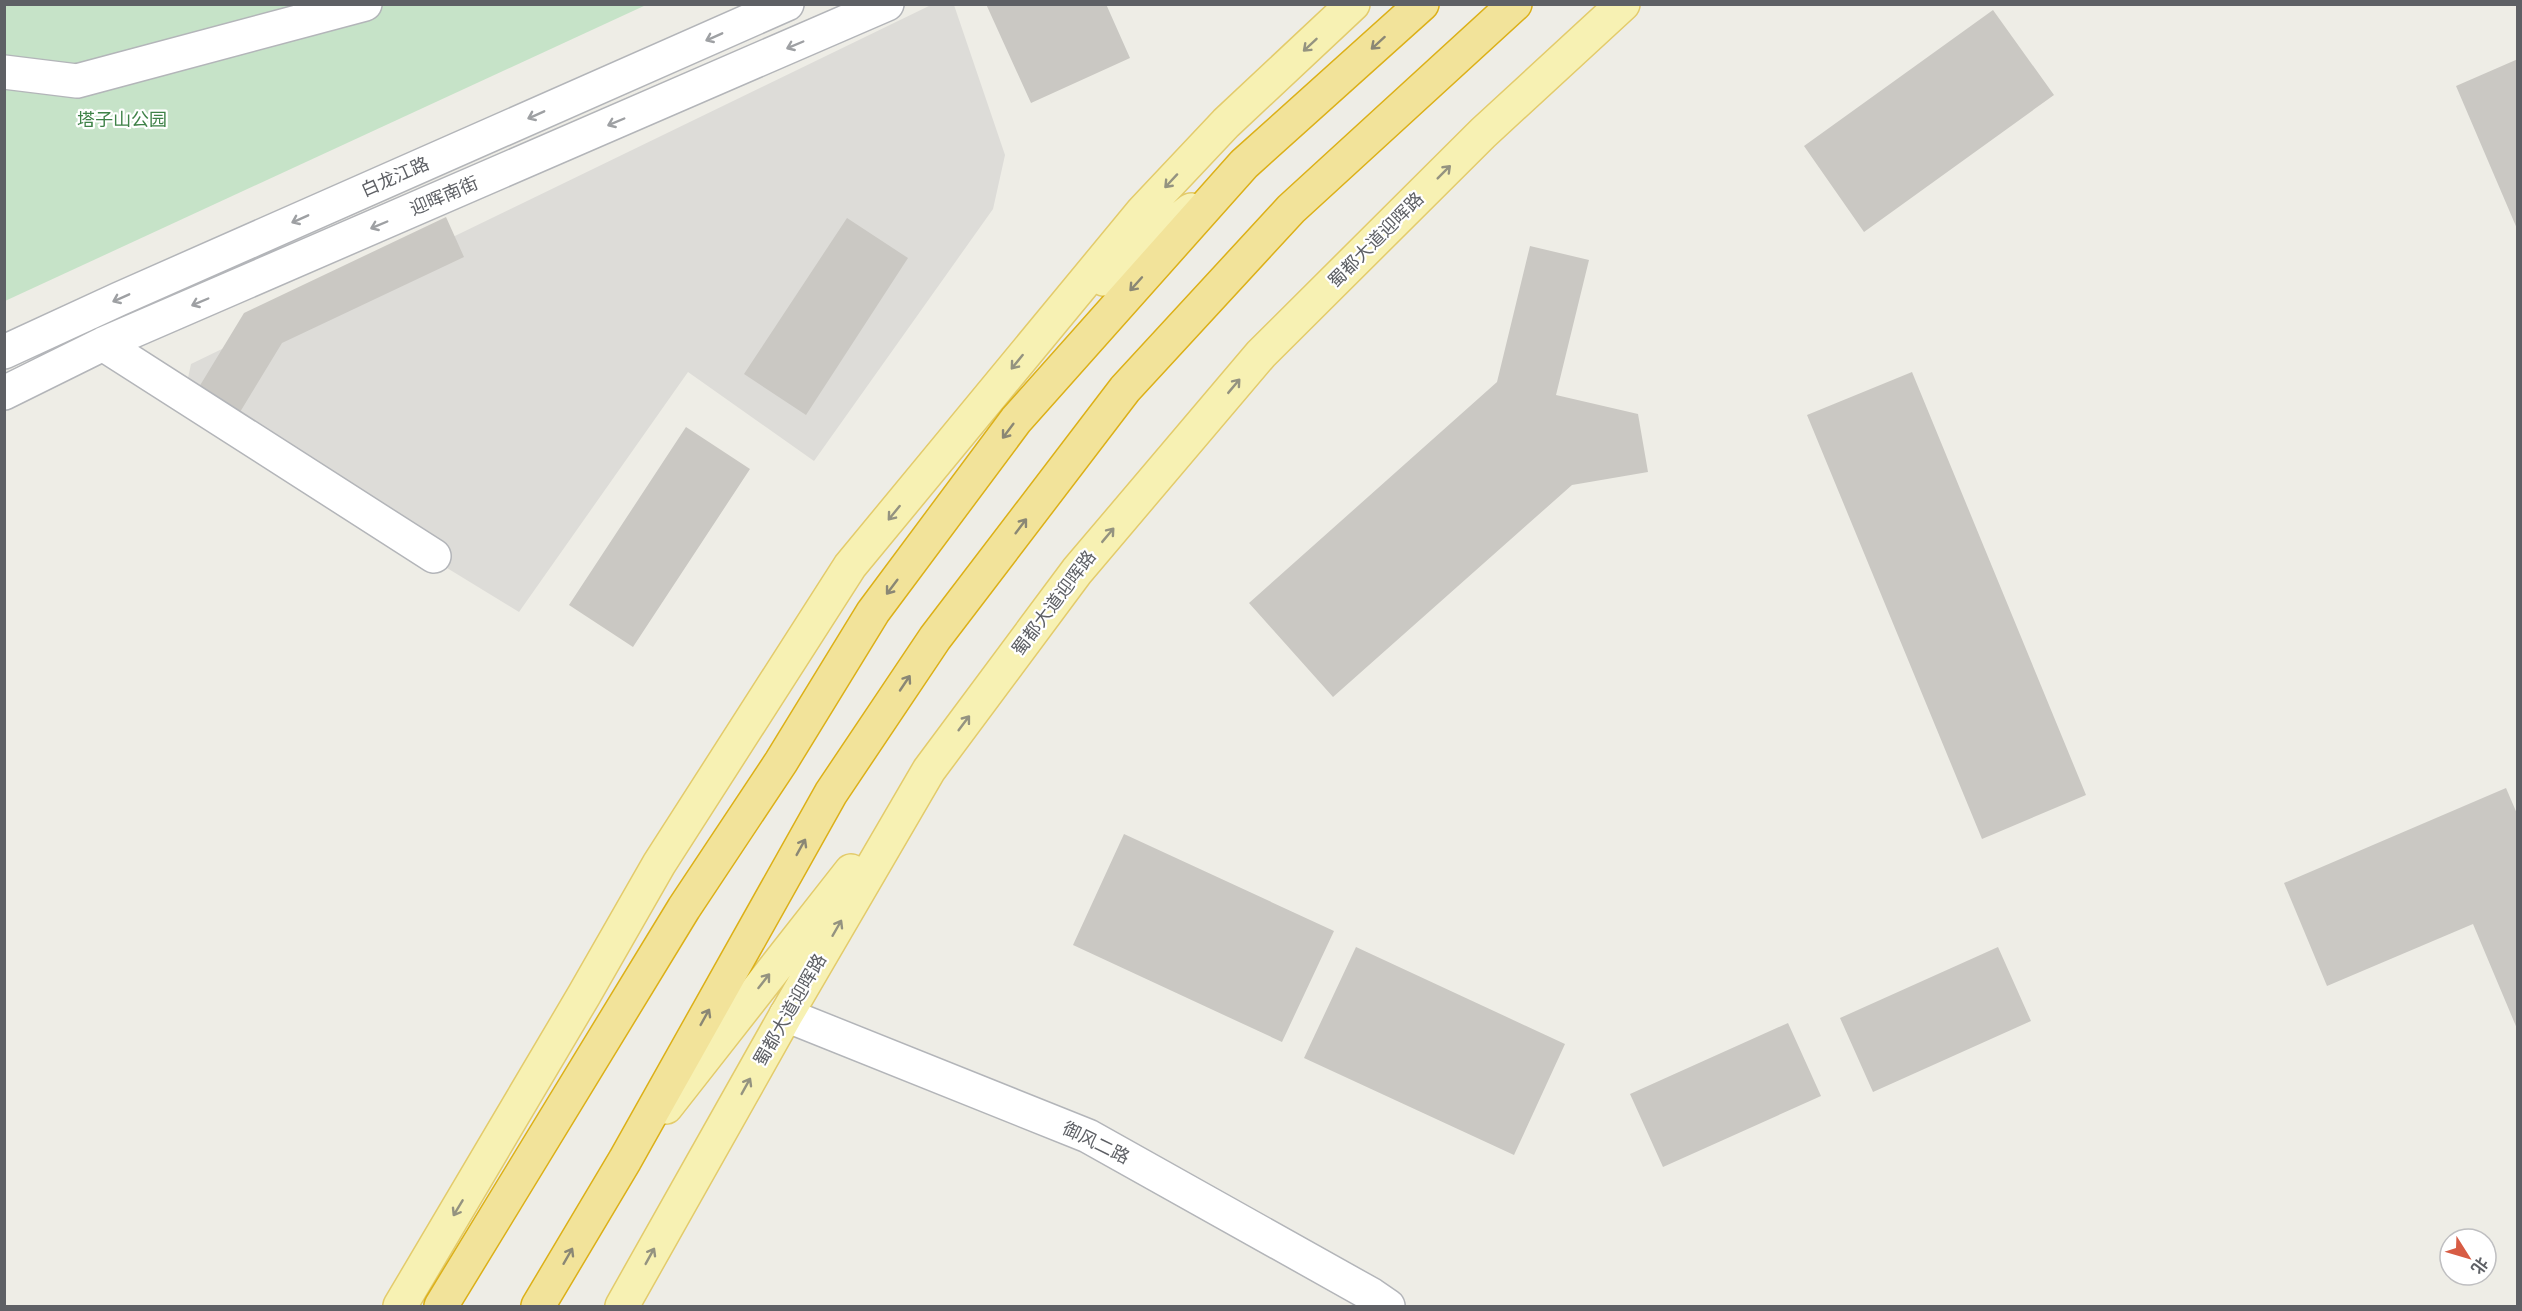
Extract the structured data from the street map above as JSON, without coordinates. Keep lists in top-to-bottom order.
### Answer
{
  "streets": {
    "main road": ["蜀都大道迎晖路"],
    "street": ["白龙江路", "迎晖南街", "御风二路"]
  },
  "crossings": [
    ["蜀都大道迎晖路", "御风二路"]
  ],
  "parks": ["塔子山公园"],
  "north": "bottom right"
}
